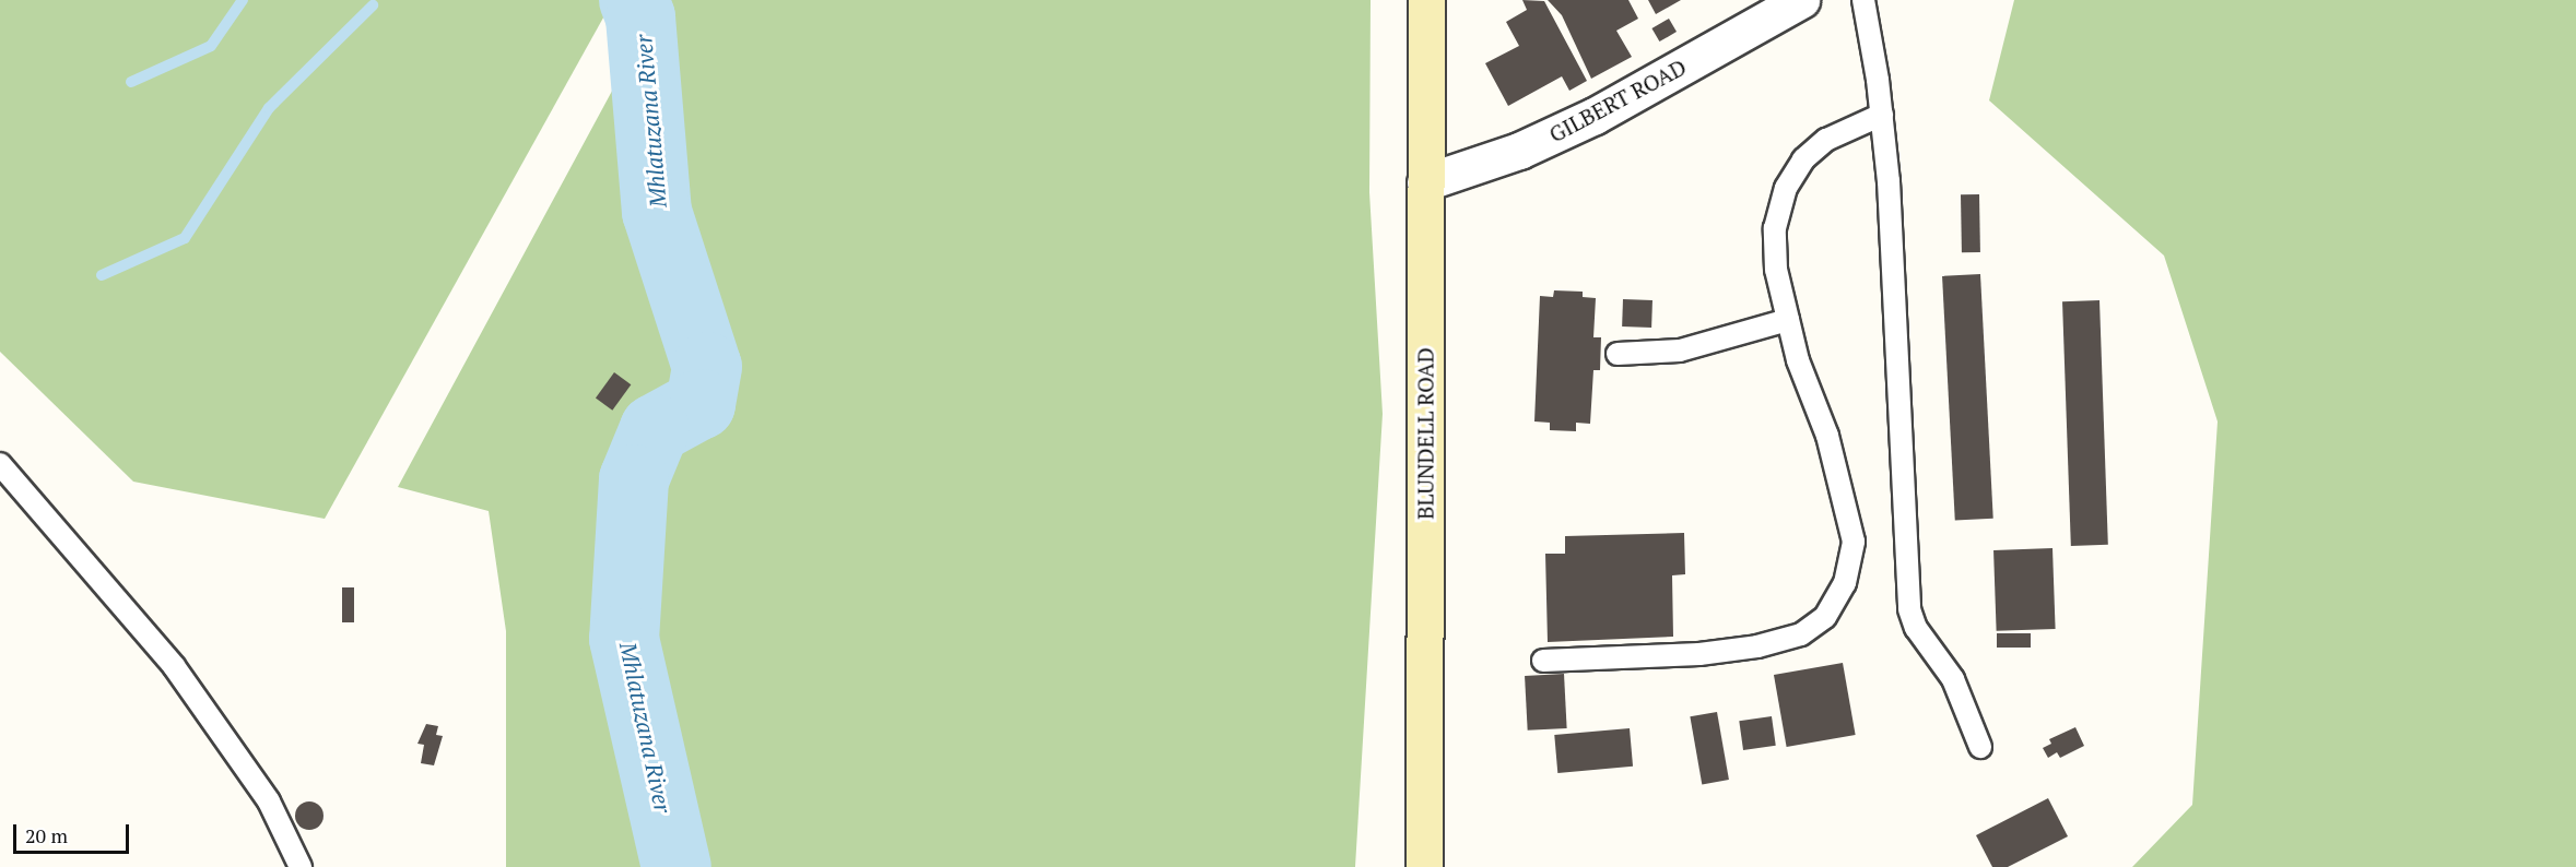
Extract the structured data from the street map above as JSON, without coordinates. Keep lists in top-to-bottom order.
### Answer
{
  "streets": {
    "street": ["GILBERT ROAD", "BLUNDELL ROAD"]
  },
  "crossings": [
    ["GILBERT ROAD", "BLUNDELL ROAD"]
  ],
  "water": ["Mhlatuzana River"],
  "scale_bar": "20 m"
}
